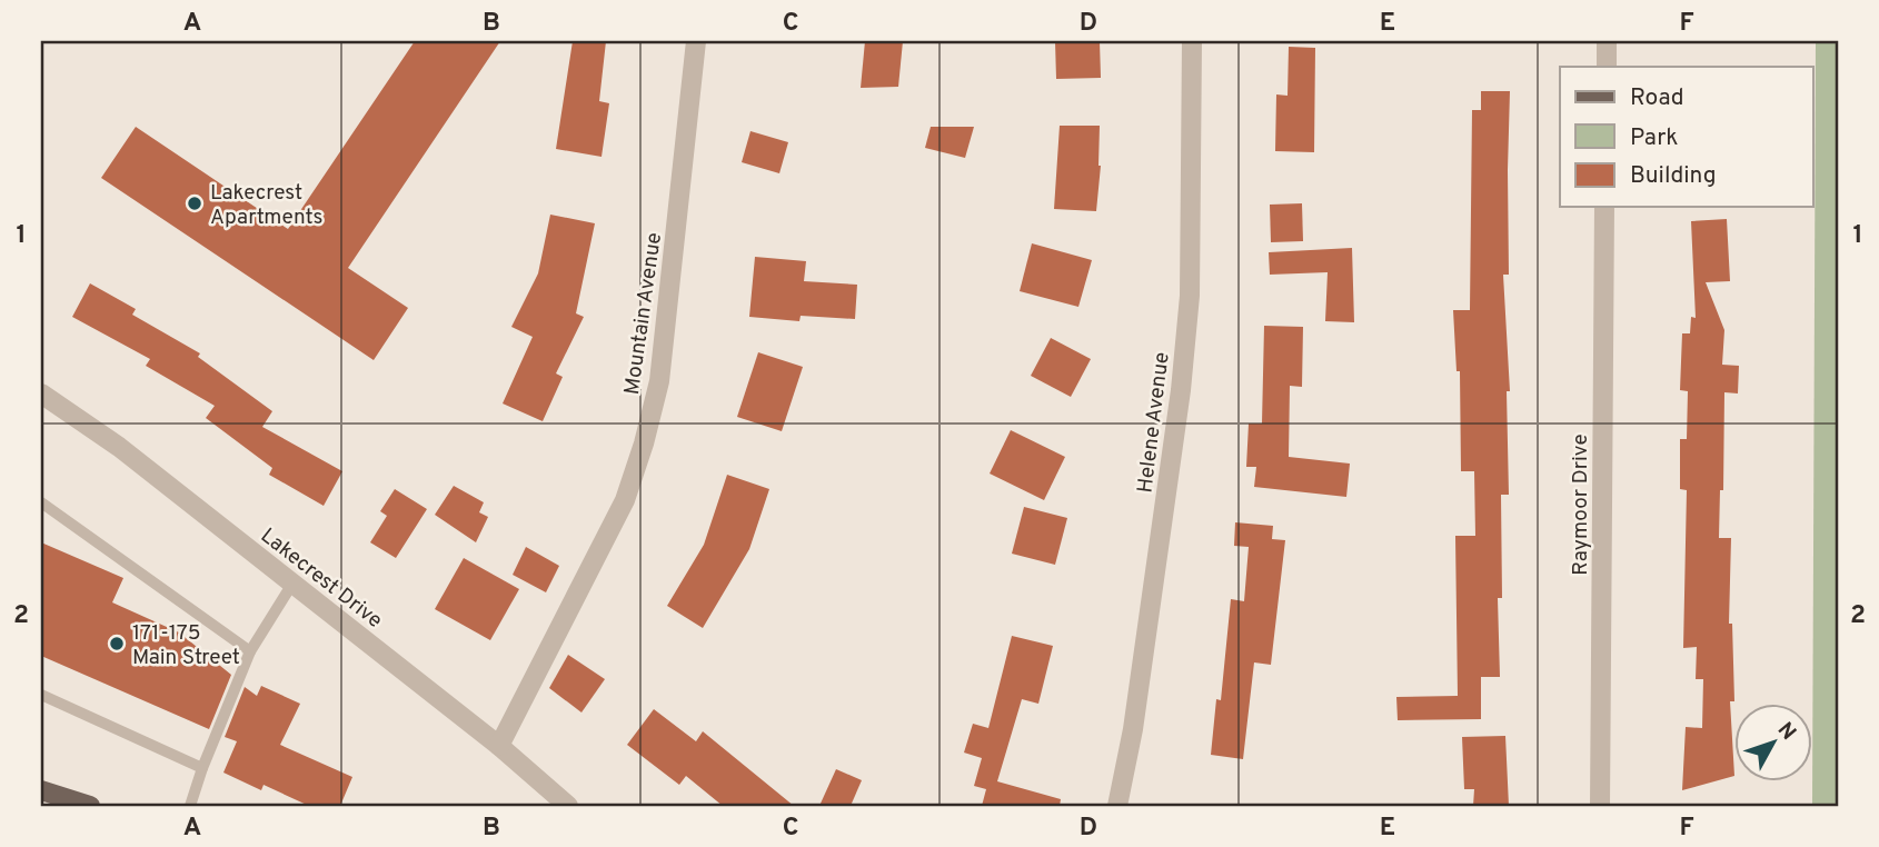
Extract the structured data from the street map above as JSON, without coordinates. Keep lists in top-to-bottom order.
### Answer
{
  "streets": {
    "street": [
      "Mountain Avenue",
      "Helene Avenue",
      "Raymoor Drive",
      "Lakecrest Drive"
    ]
  },
  "crossings": [
    ["Mountain Avenue", "Lakecrest Drive"]
  ],
  "places": ["Lakecrest Apartments", "171-175 Main Street"],
  "legend": ["Road", "Park", "Building"],
  "north": "top right",
  "grid": {
    "columns": [
      "A",
      "B",
      "C",
      "D",
      "E",
      "F"
    ],
    "rows": ["1", "2"]
  }
}
